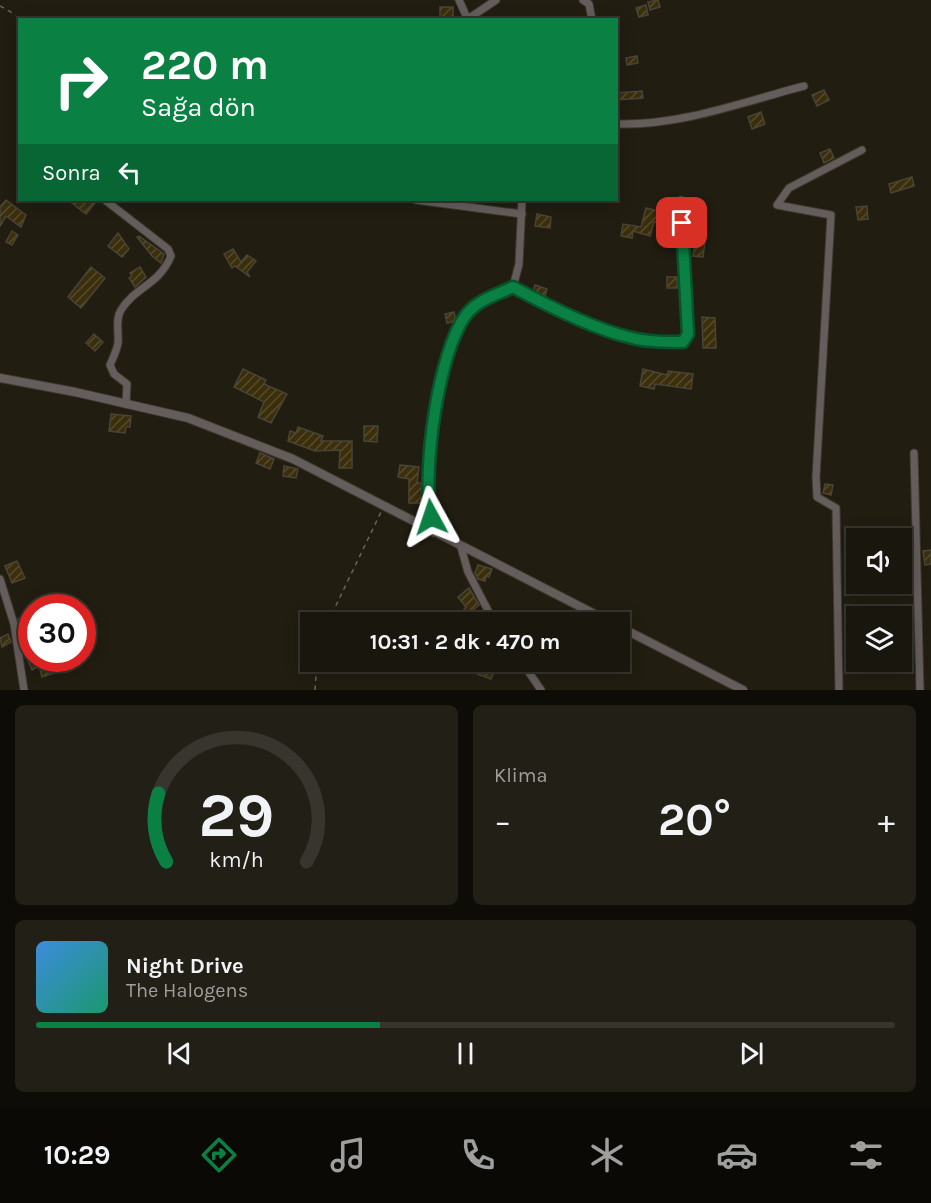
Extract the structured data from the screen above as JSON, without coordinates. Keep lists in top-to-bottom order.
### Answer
{
  "page": {
    "turn": ["220 m", "Sağa dön"],
    "then": "Sonra",
    "limit": "30",
    "trip": "10:31 · 2 dk · 470 m",
    "tile": "Klima",
    "heat": ["−", "20°", "+"],
    "song": ["Night Drive", "The Halogens"],
    "tabs": "10:29",
    "gauge": ["29", "km/h"]
  }
}
